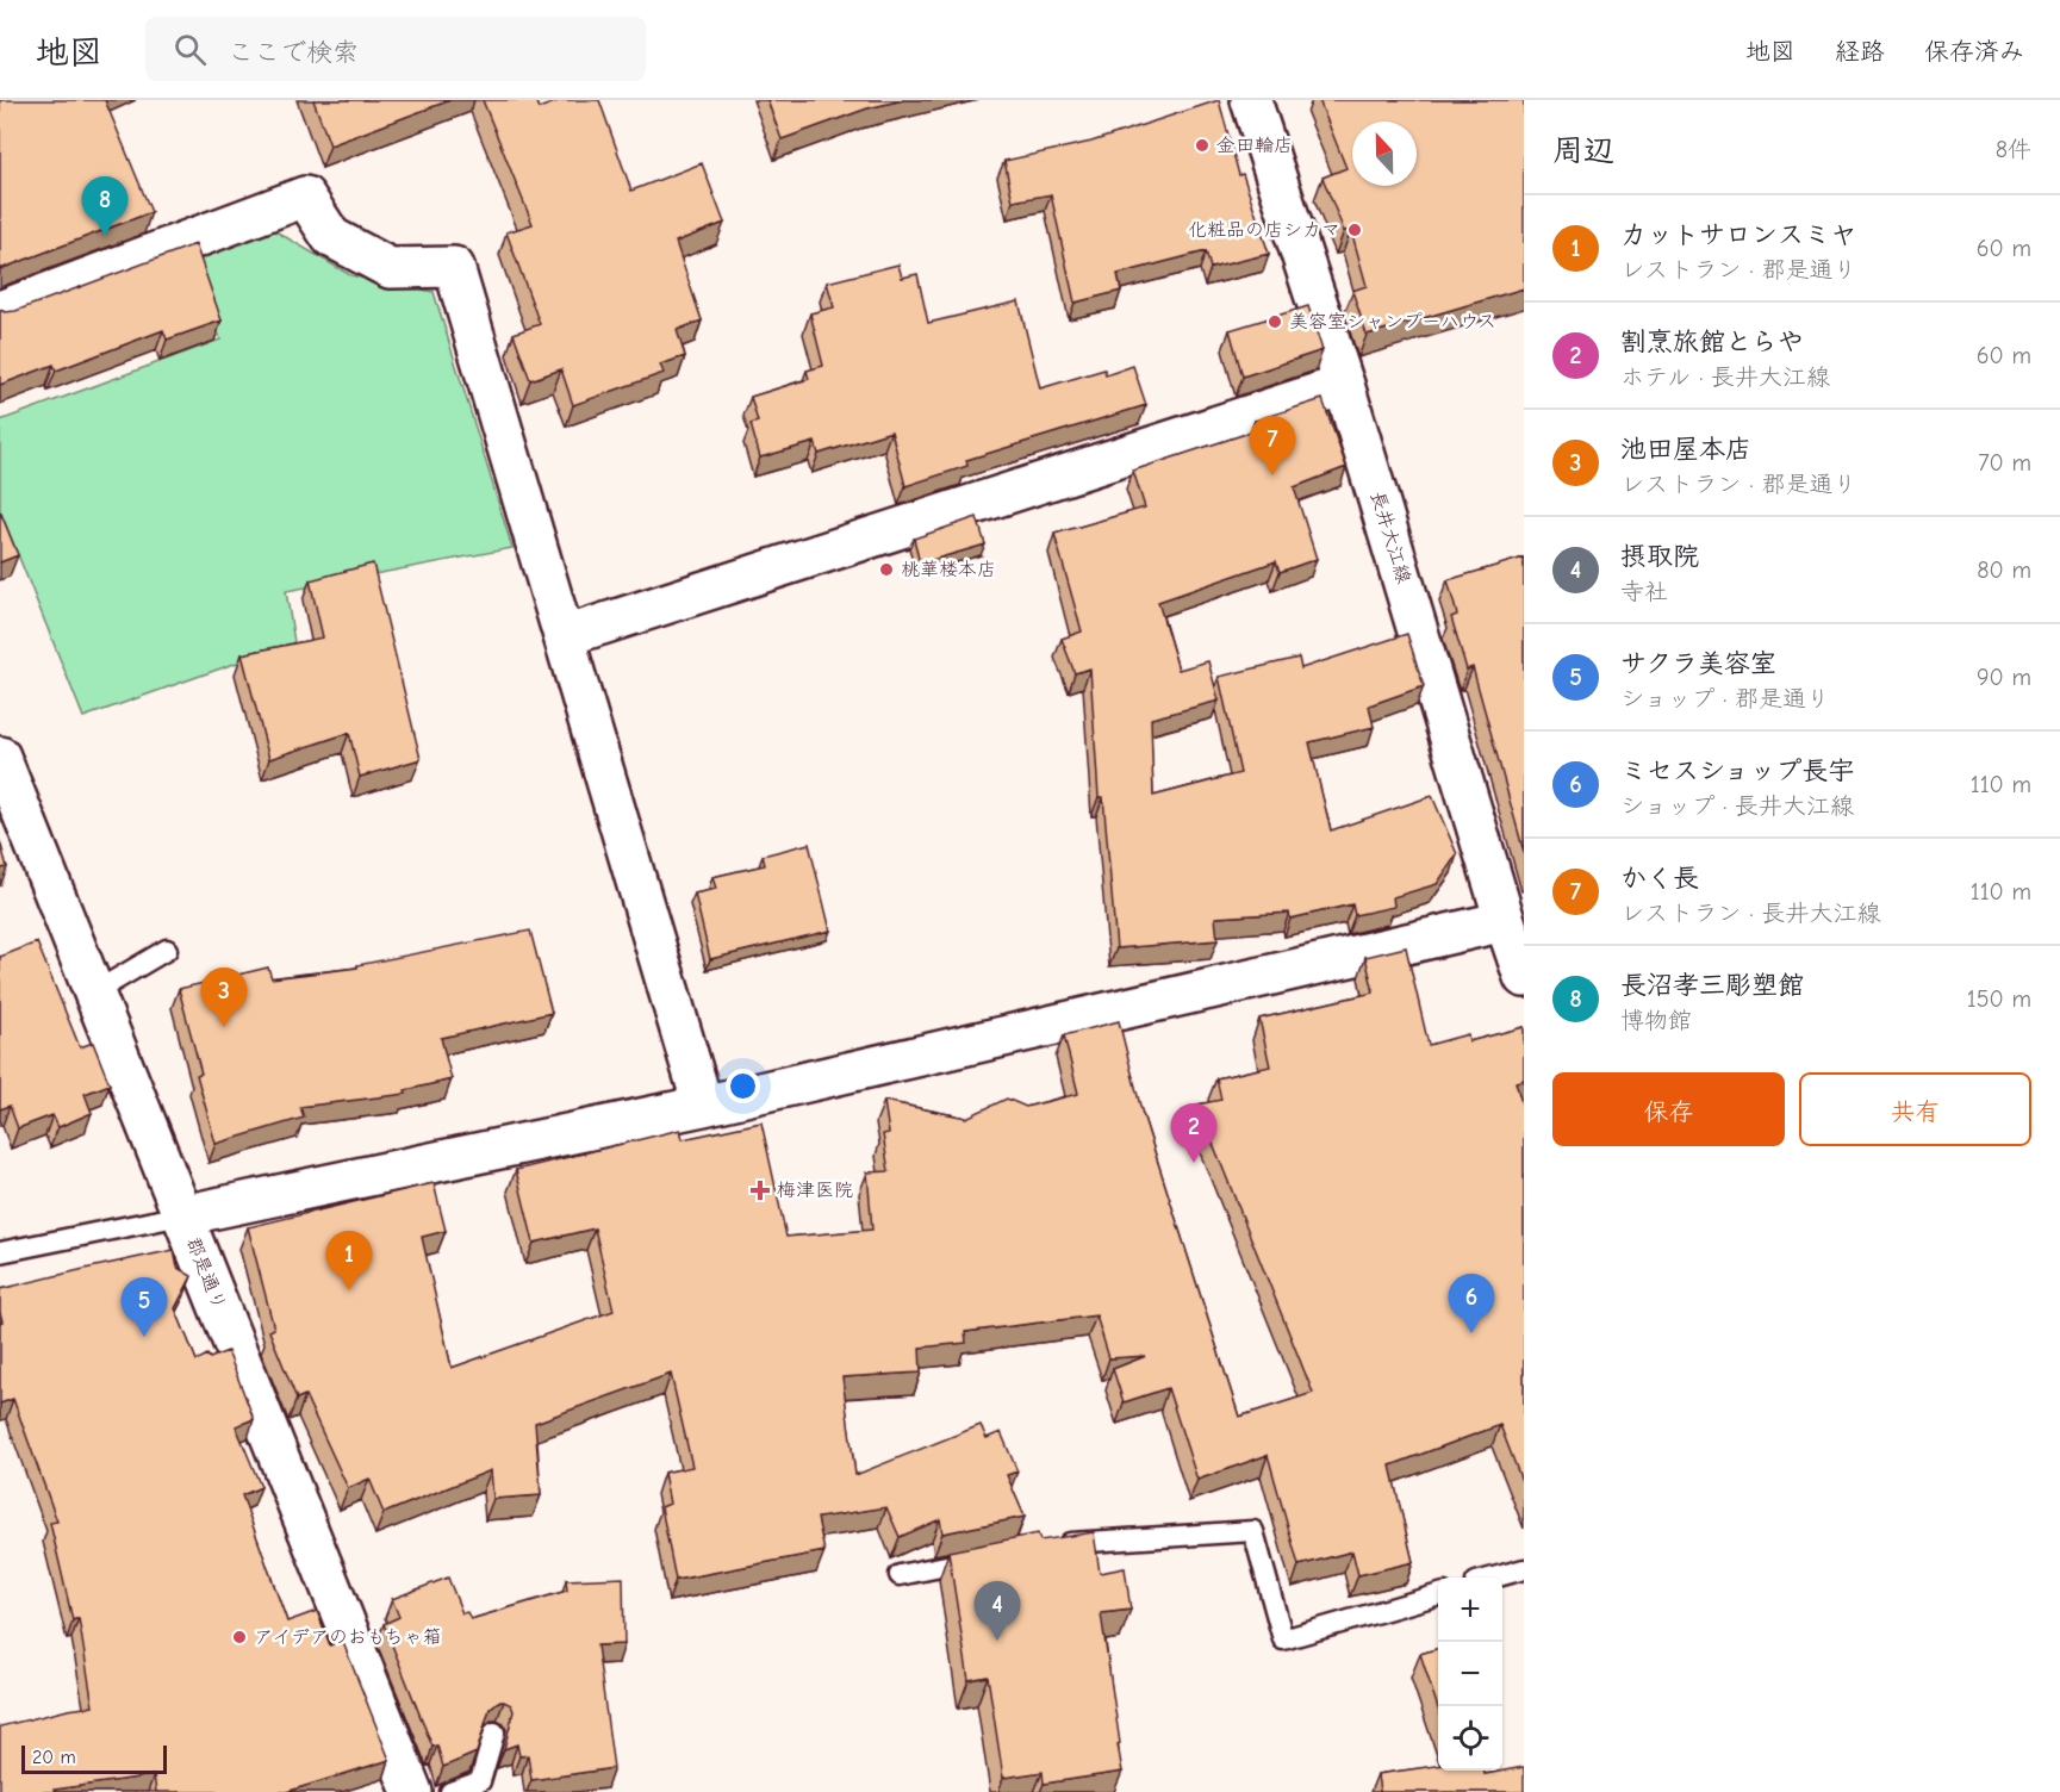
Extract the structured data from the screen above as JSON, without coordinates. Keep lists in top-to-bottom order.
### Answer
{
  "streets": {
    "street": ["長井大江線", "郡是通り"]
  },
  "places": {
    "other": [
      "金田輪店",
      "化粧品の店シカマ",
      "美容室シャンプーハウス",
      "桃華楼本店",
      "アイデアのおもちゃ箱"
    ],
    "health": ["梅津医院"]
  },
  "scale_bar": "20 m",
  "north": "top",
  "page": {
    "header": "地図",
    "search": "ここで検索",
    "nav": ["地図", "経路", "保存済み"],
    "heading": ["周辺", "8件"],
    "pins": [
      "8",
      "7",
      "3",
      "2",
      "1",
      "6",
      "5",
      "4"
    ],
    "list": [
      {
        "mark": "1",
        "name": "カットサロンスミヤ",
        "note": "レストラン · 郡是通り",
        "value": "60 m"
      },
      {
        "mark": "2",
        "name": "割烹旅館とらや",
        "note": "ホテル · 長井大江線",
        "value": "60 m"
      },
      {
        "mark": "3",
        "name": "池田屋本店",
        "note": "レストラン · 郡是通り",
        "value": "70 m"
      },
      {
        "mark": "4",
        "name": "摂取院",
        "note": "寺社",
        "value": "80 m"
      },
      {
        "mark": "5",
        "name": "サクラ美容室",
        "note": "ショップ · 郡是通り",
        "value": "90 m"
      },
      {
        "mark": "6",
        "name": "ミセスショップ長宇",
        "note": "ショップ · 長井大江線",
        "value": "110 m"
      },
      {
        "mark": "7",
        "name": "かく長",
        "note": "レストラン · 長井大江線",
        "value": "110 m"
      },
      {
        "mark": "8",
        "name": "長沼孝三彫塑館",
        "note": "博物館",
        "value": "150 m"
      }
    ],
    "buttons": ["保存", "共有"],
    "map_buttons": ["+", "−"],
    "scale": "20 m"
  }
}
